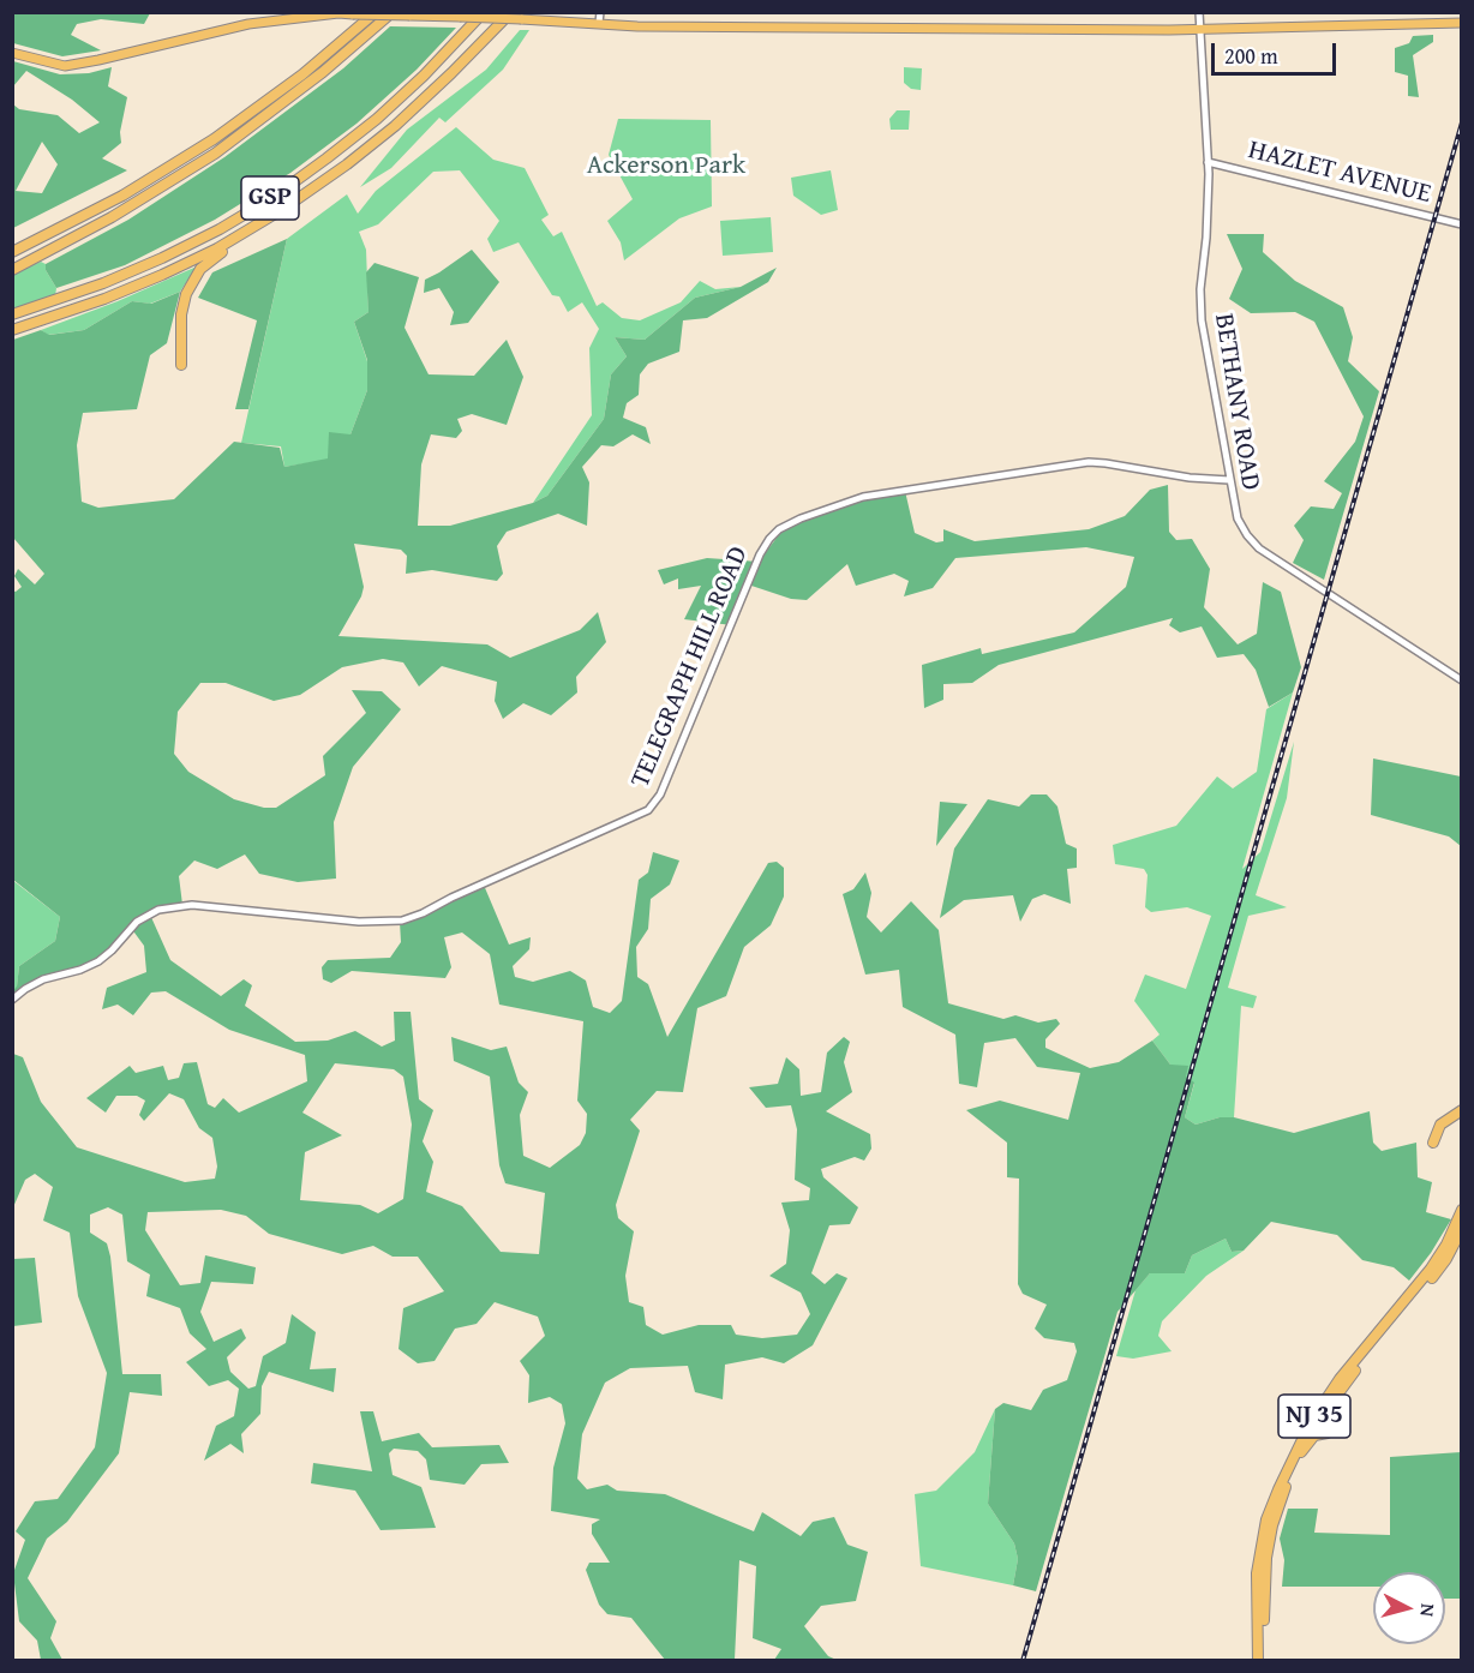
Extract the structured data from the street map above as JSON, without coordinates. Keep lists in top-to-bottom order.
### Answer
{
  "streets": {
    "highway": ["GSP", "NJ 35"],
    "street": ["HAZLET AVENUE", "BETHANY ROAD", "TELEGRAPH HILL ROAD"]
  },
  "crossings": [
    ["HAZLET AVENUE", "BETHANY ROAD"],
    ["BETHANY ROAD", "TELEGRAPH HILL ROAD"]
  ],
  "parks": ["Ackerson Park"],
  "scale_bar": "200 m",
  "north": "right"
}
